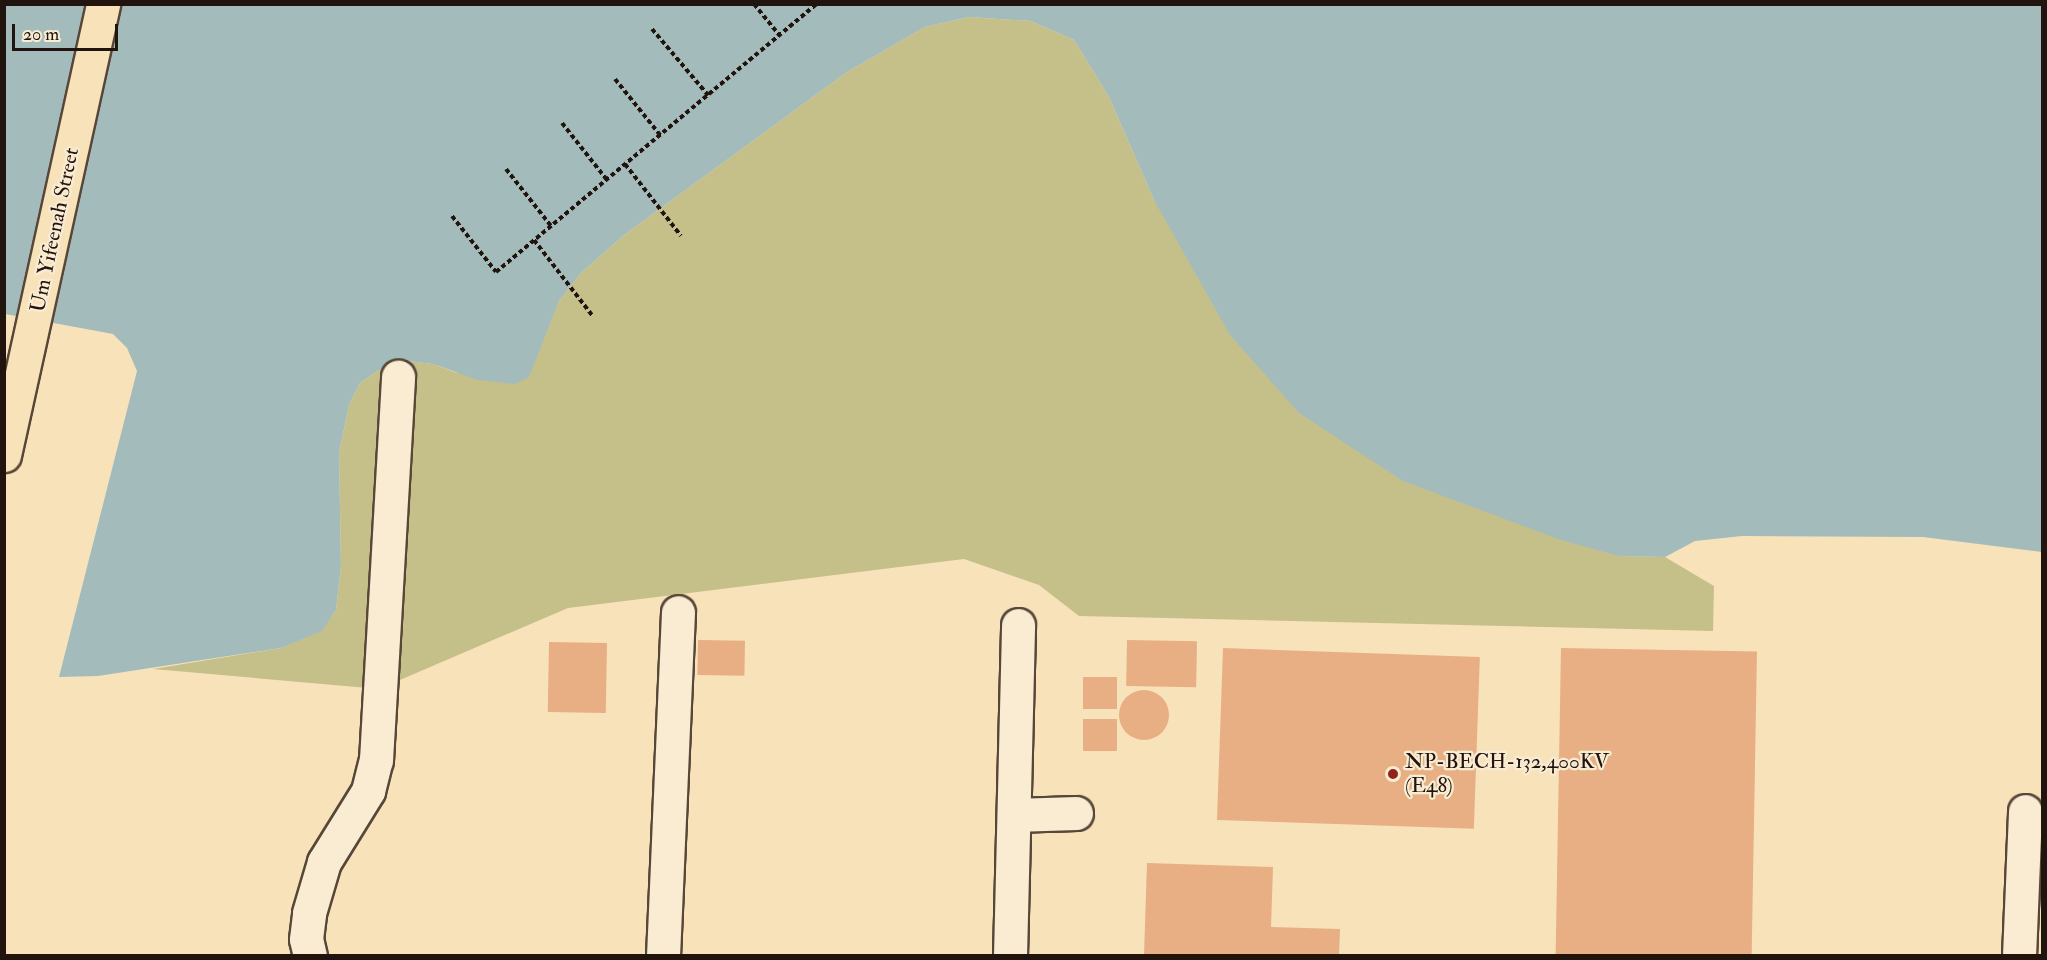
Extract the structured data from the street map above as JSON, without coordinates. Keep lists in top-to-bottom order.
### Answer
{
  "streets": {
    "main road": ["Um Yifeenah Street"]
  },
  "places": ["NP-BECH-132,400KV (E48)"],
  "scale_bar": "20 m"
}
